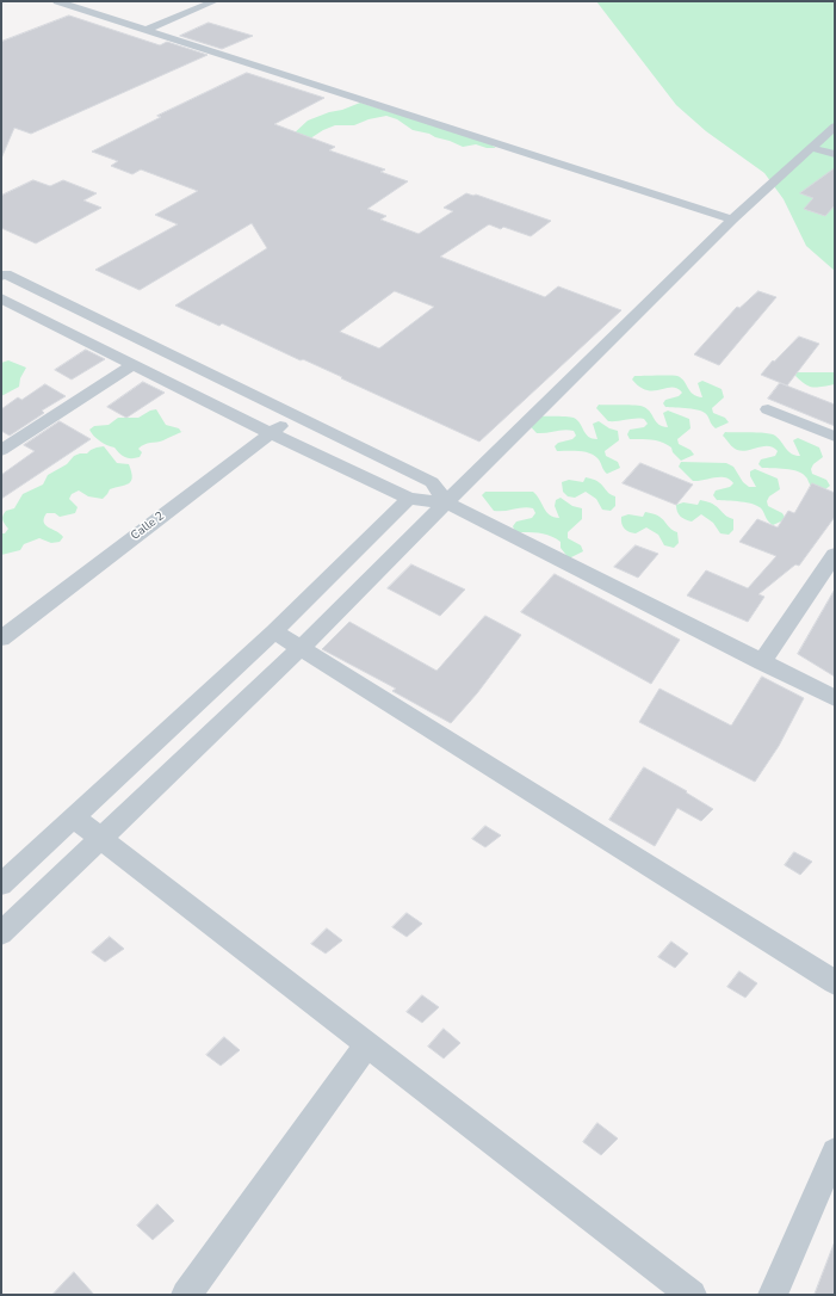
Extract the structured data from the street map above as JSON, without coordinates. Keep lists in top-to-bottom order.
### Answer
{
  "streets": {
    "street": ["Calle 2"]
  }
}
